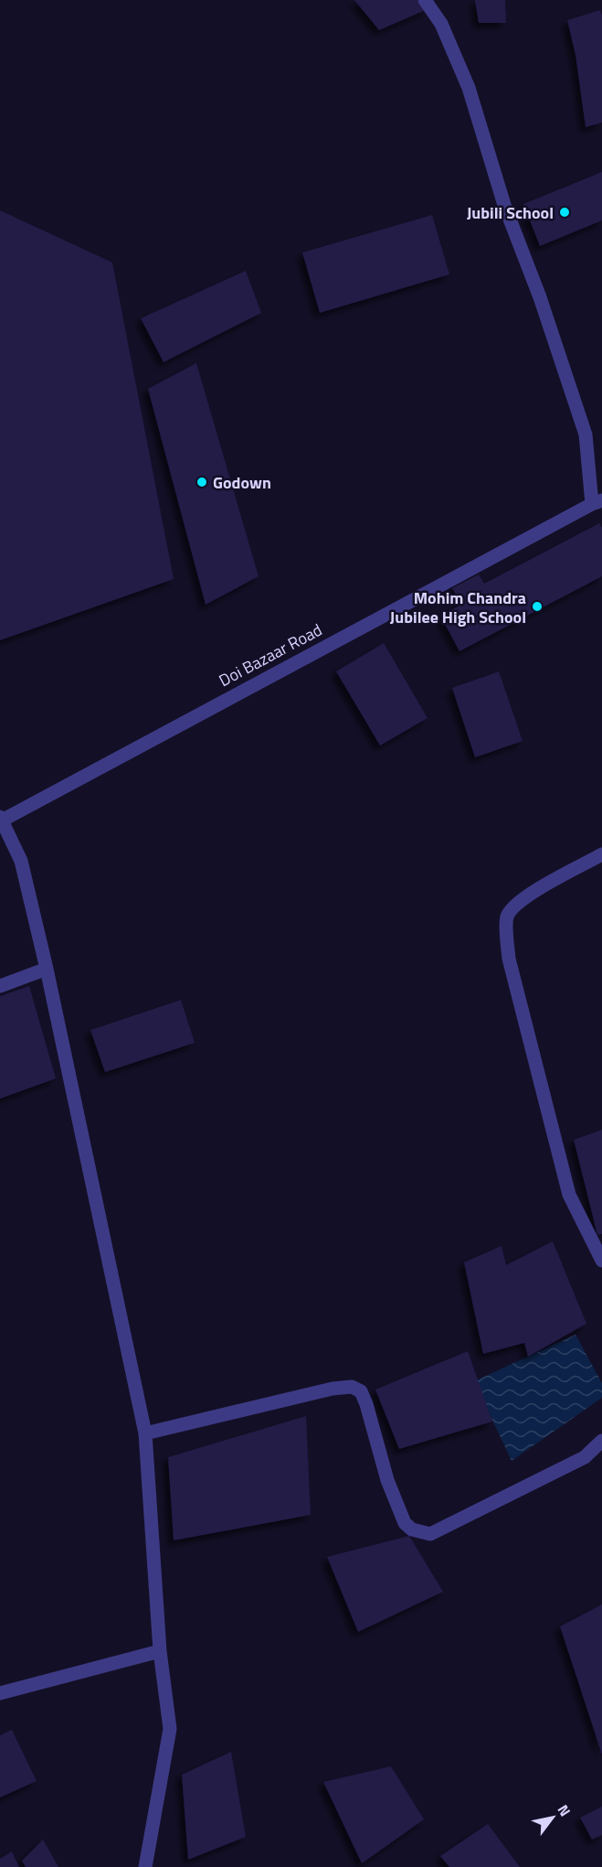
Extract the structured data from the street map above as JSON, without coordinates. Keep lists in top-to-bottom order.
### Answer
{
  "streets": {
    "street": ["Doi Bazaar Road"]
  },
  "places": ["Jubili School", "Godown", "Mohim Chandra Jubilee High School"],
  "north": "top right"
}
